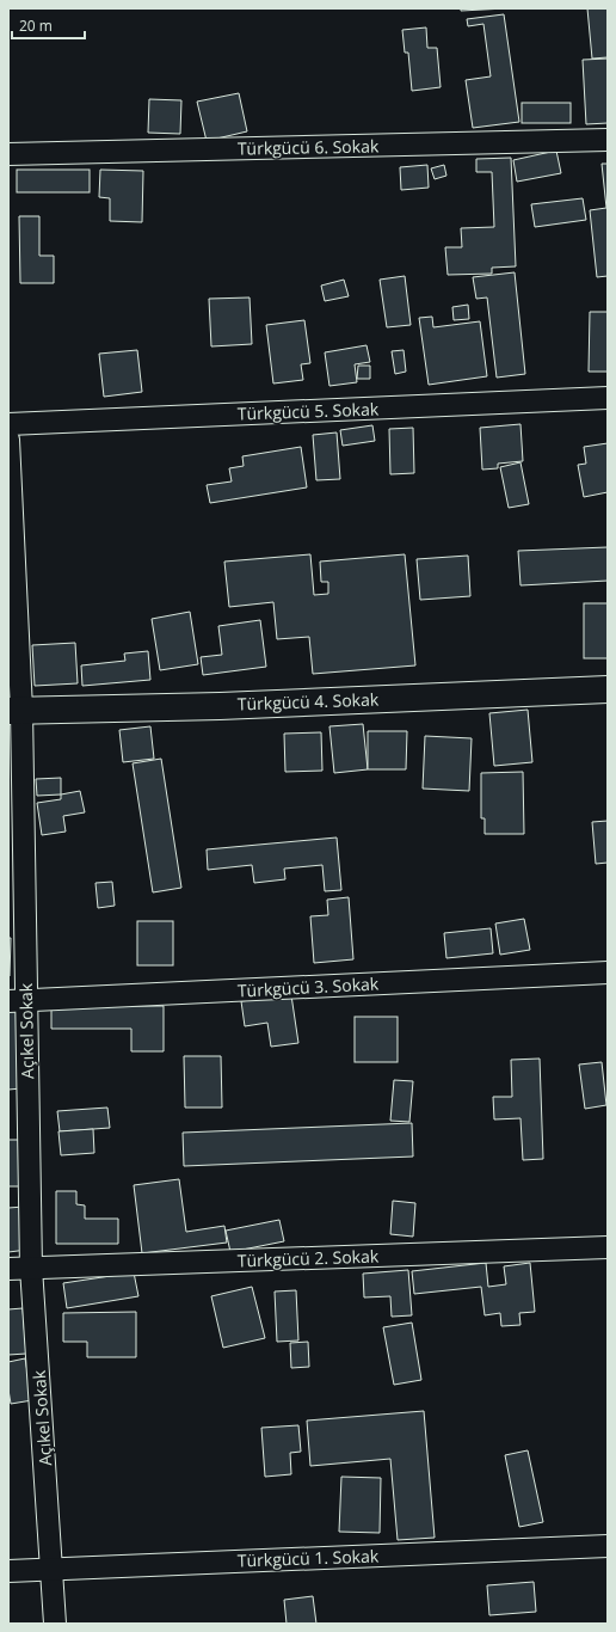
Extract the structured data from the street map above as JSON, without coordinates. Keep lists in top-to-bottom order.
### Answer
{
  "streets": {
    "main road": ["Türkgücü 4. Sokak"],
    "street": [
      "Türkgücü 6. Sokak",
      "Türkgücü 5. Sokak",
      "Türkgücü 3. Sokak",
      "Açıkel Sokak",
      "Türkgücü 2. Sokak",
      "Türkgücü 1. Sokak"
    ]
  },
  "crossings": [
    ["Türkgücü 4. Sokak", "Açıkel Sokak"],
    ["Türkgücü 3. Sokak", "Açıkel Sokak"],
    ["Açıkel Sokak", "Türkgücü 2. Sokak"],
    ["Açıkel Sokak", "Türkgücü 1. Sokak"]
  ],
  "scale_bar": "20 m"
}
